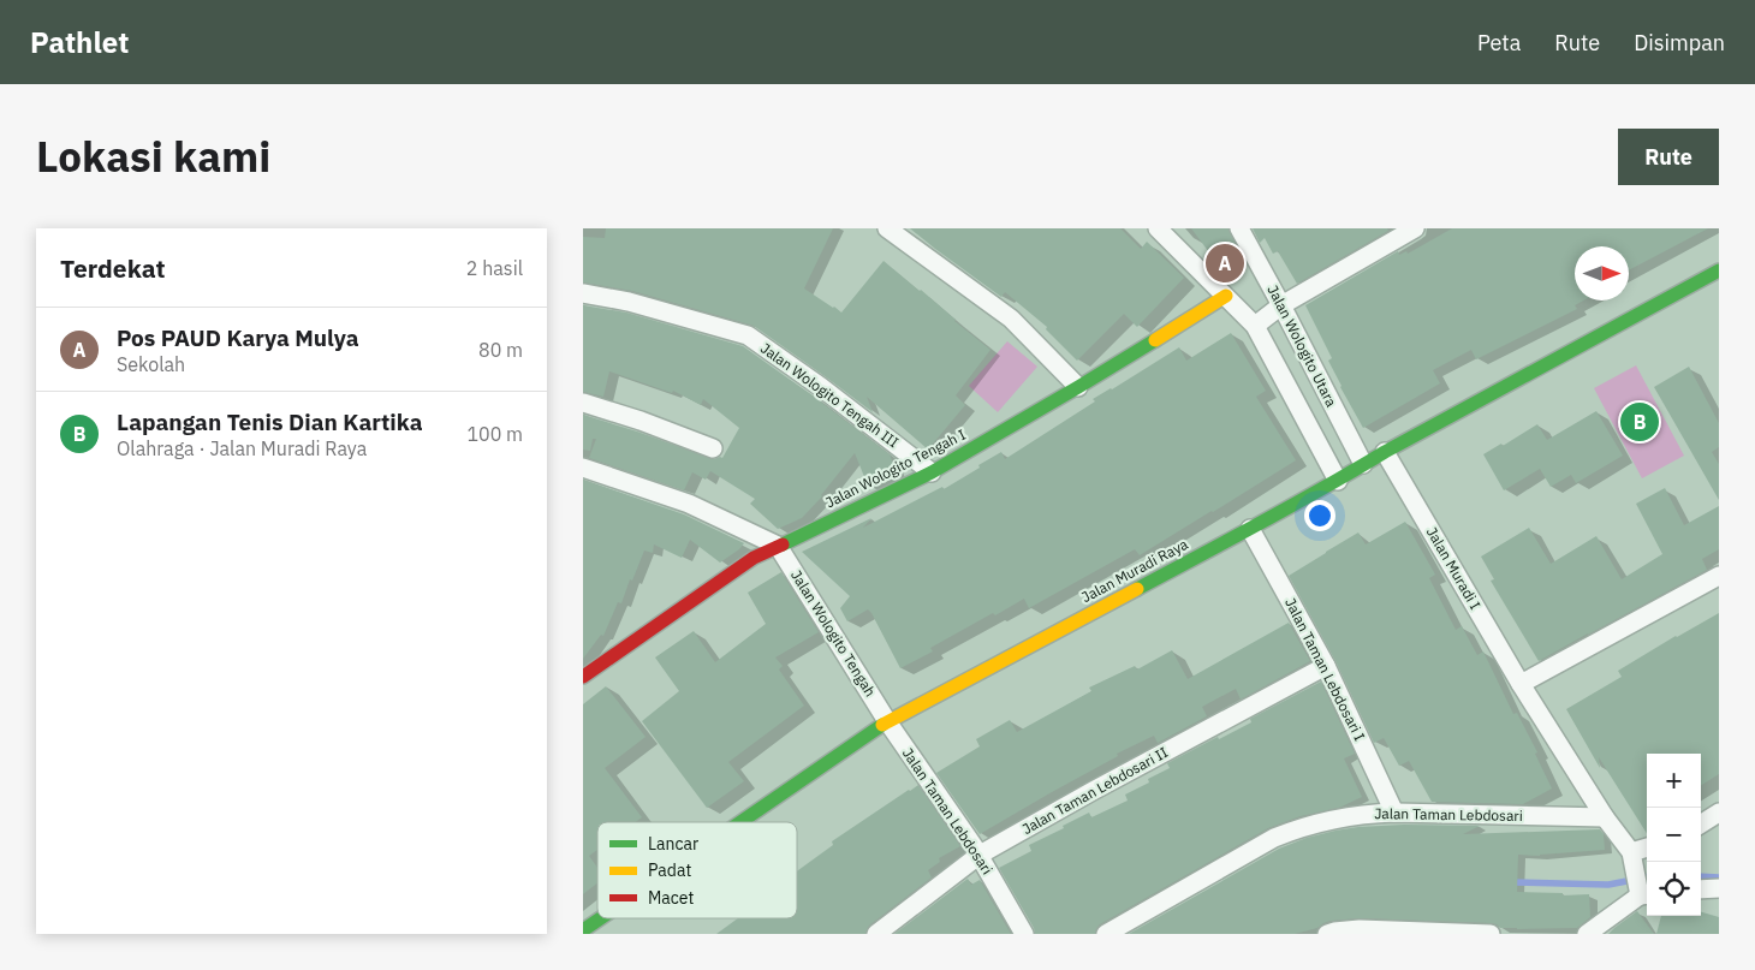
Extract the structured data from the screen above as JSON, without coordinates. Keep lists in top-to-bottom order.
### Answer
{
  "streets": {
    "street": [
      "Jalan Wologito Utara",
      "Jalan Wologito Tengah III",
      "Jalan Wologito Tengah I",
      "Jalan Muradi I",
      "Jalan Muradi Raya",
      "Jalan Wologito Tengah",
      "Jalan Taman Lebdosari I",
      "Jalan Taman Lebdosari II",
      "Jalan Taman Lebdosari"
    ]
  },
  "crossings": [
    ["Jalan Wologito Utara", "Jalan Muradi Raya"],
    ["Jalan Wologito Tengah III", "Jalan Wologito Tengah I"],
    ["Jalan Wologito Tengah I", "Jalan Wologito Tengah"],
    ["Jalan Muradi I", "Jalan Muradi Raya"],
    ["Jalan Muradi I", "Jalan Taman Lebdosari"],
    ["Jalan Muradi Raya", "Jalan Wologito Tengah"],
    ["Jalan Muradi Raya", "Jalan Taman Lebdosari I"],
    ["Jalan Muradi Raya", "Jalan Taman Lebdosari"],
    ["Jalan Wologito Tengah", "Jalan Taman Lebdosari"],
    ["Jalan Taman Lebdosari I", "Jalan Taman Lebdosari II"],
    ["Jalan Taman Lebdosari I", "Jalan Taman Lebdosari"],
    ["Jalan Taman Lebdosari II", "Jalan Taman Lebdosari"]
  ],
  "legend": ["Lancar", "Padat", "Macet"],
  "north": "right",
  "page": {
    "header": "Pathlet",
    "nav": ["Peta", "Rute", "Disimpan"],
    "title": "Lokasi kami",
    "buttons": "Rute",
    "heading": ["Terdekat", "2 hasil"],
    "pins": ["A", "B"],
    "list": [
      {
        "mark": "A",
        "name": "Pos PAUD Karya Mulya",
        "note": "Sekolah",
        "value": "80 m"
      },
      {
        "mark": "B",
        "name": "Lapangan Tenis Dian Kartika",
        "note": "Olahraga · Jalan Muradi Raya",
        "value": "100 m"
      }
    ],
    "map_buttons": ["+", "−"]
  }
}
